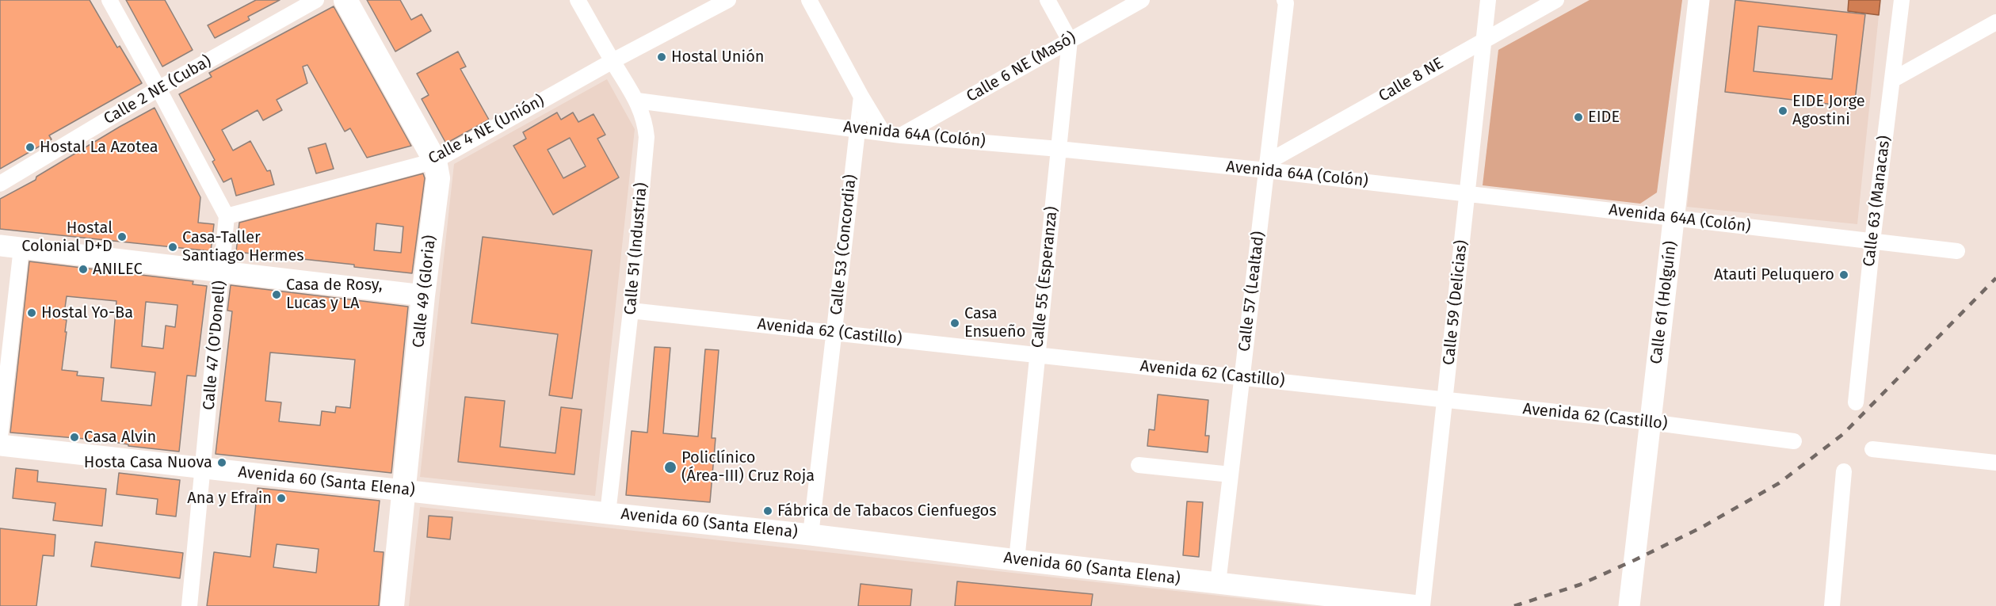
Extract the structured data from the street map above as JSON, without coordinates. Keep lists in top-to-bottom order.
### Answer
{
  "streets": {
    "main road": ["Calle 49 (Gloria)"],
    "street": [
      "Calle 6 NE (Masó)",
      "Calle 8 NE",
      "Calle 2 NE (Cuba)",
      "Calle 4 NE (Unión)",
      "Avenida 64A (Colón)",
      "Calle 63 (Manacas)",
      "Calle 53 (Concordia)",
      "Calle 51 (Industria)",
      "Calle 55 (Esperanza)",
      "Calle 57 (Lealtad)",
      "Calle 59 (Delicias)",
      "Calle 61 (Holguín)",
      "Avenida 62 (Castillo)",
      "Calle 47 (O'Donell)",
      "Avenida 60 (Santa Elena)"
    ]
  },
  "crossings": [
    ["Calle 6 NE (Masó)", "Avenida 64A (Colón)"],
    ["Calle 6 NE (Masó)", "Calle 55 (Esperanza)"],
    ["Calle 8 NE", "Avenida 64A (Colón)"],
    ["Calle 8 NE", "Calle 57 (Lealtad)"],
    ["Calle 8 NE", "Calle 59 (Delicias)"],
    ["Calle 4 NE (Unión)", "Calle 51 (Industria)"],
    ["Calle 4 NE (Unión)", "Calle 49 (Gloria)"],
    ["Calle 4 NE (Unión)", "Calle 47 (O'Donell)"],
    ["Avenida 64A (Colón)", "Calle 63 (Manacas)"],
    ["Avenida 64A (Colón)", "Calle 53 (Concordia)"],
    ["Avenida 64A (Colón)", "Calle 51 (Industria)"],
    ["Avenida 64A (Colón)", "Calle 55 (Esperanza)"],
    ["Avenida 64A (Colón)", "Calle 57 (Lealtad)"],
    ["Avenida 64A (Colón)", "Calle 59 (Delicias)"],
    ["Avenida 64A (Colón)", "Calle 61 (Holguín)"],
    ["Calle 53 (Concordia)", "Avenida 62 (Castillo)"],
    ["Calle 53 (Concordia)", "Avenida 60 (Santa Elena)"],
    ["Calle 51 (Industria)", "Avenida 62 (Castillo)"],
    ["Calle 51 (Industria)", "Avenida 60 (Santa Elena)"],
    ["Calle 55 (Esperanza)", "Avenida 62 (Castillo)"],
    ["Calle 55 (Esperanza)", "Avenida 60 (Santa Elena)"],
    ["Calle 49 (Gloria)", "Avenida 60 (Santa Elena)"],
    ["Calle 57 (Lealtad)", "Avenida 62 (Castillo)"],
    ["Calle 57 (Lealtad)", "Avenida 60 (Santa Elena)"],
    ["Calle 59 (Delicias)", "Avenida 62 (Castillo)"],
    ["Calle 61 (Holguín)", "Avenida 62 (Castillo)"],
    ["Calle 47 (O'Donell)", "Avenida 60 (Santa Elena)"]
  ],
  "places": [
    "Hostal Unión",
    "EIDE Jorge Agostini",
    "EIDE",
    "Hostal La Azotea",
    "Hostal Colonial D+D",
    "Casa-Taller Santiago Hermes",
    "ANILEC",
    "Atauti Peluquero",
    "Casa de Rosy, Lucas y LA",
    "Hostal Yo-Ba",
    "Casa Ensueño",
    "Casa Alvin",
    "Hosta Casa Nuova",
    "Policlínico (Área-III) Cruz Roja",
    "Ana y Efrain",
    "Fábrica de Tabacos Cienfuegos"
  ]
}
